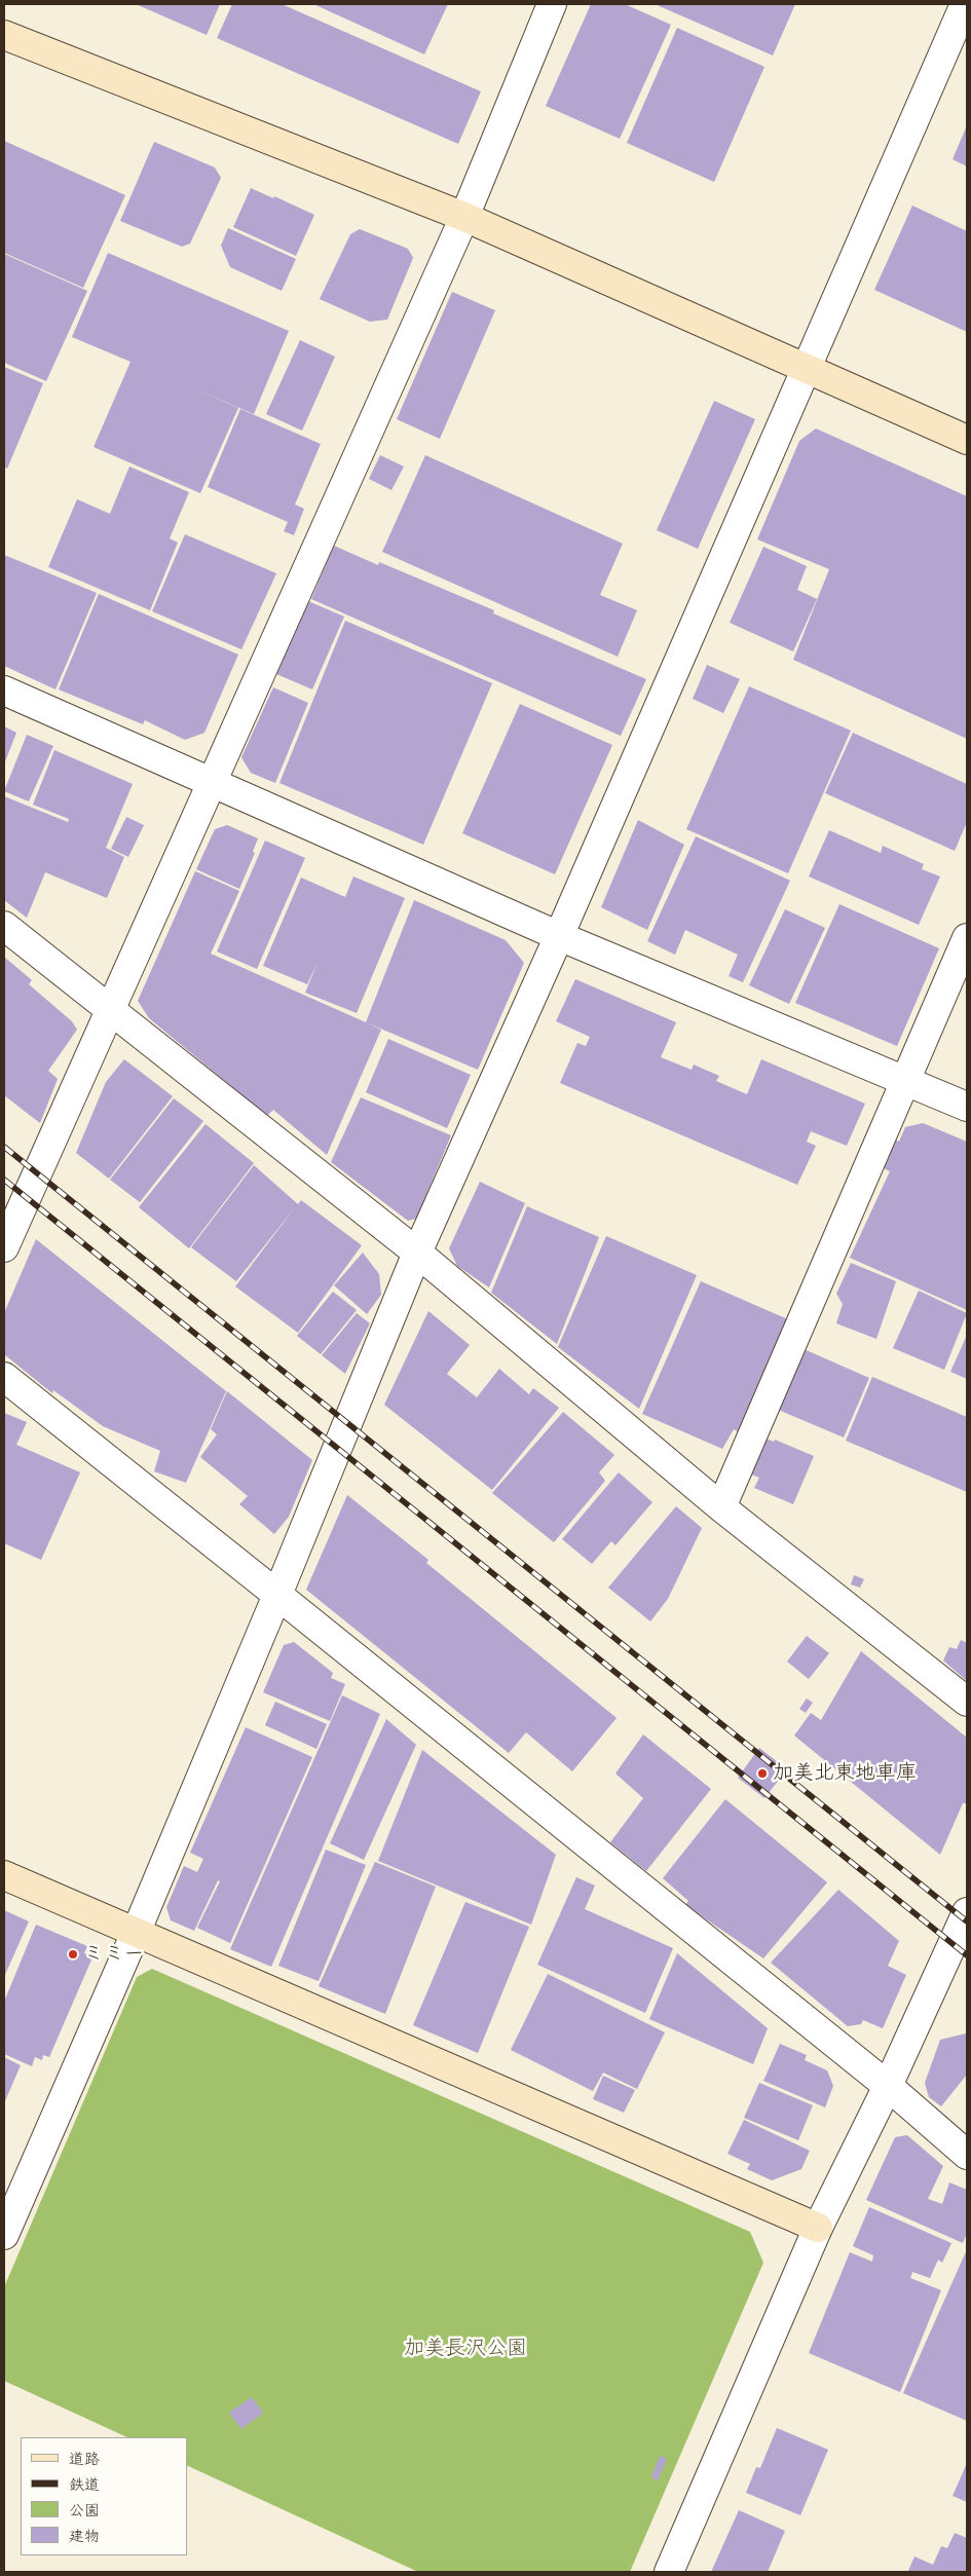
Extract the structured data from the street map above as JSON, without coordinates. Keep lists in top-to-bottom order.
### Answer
{
  "parks": ["加美長沢公園"],
  "places": ["加美北東地車庫", "ミミー"],
  "legend": [
    "道路",
    "鉄道",
    "公園",
    "建物"
  ]
}
